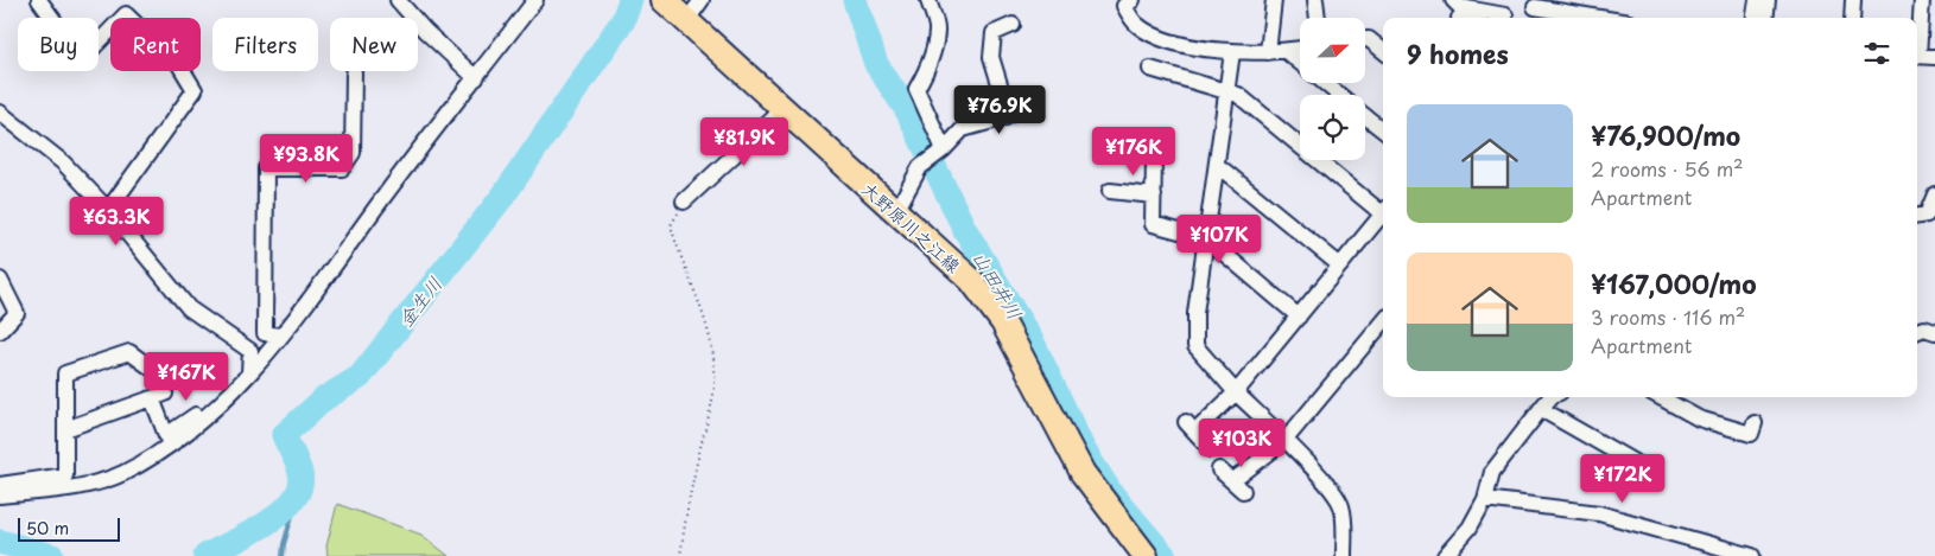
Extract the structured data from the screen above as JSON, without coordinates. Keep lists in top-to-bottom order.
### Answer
{
  "streets": {
    "main road": ["大野原川之江線"]
  },
  "water": ["山田井川", "金生川"],
  "scale_bar": "50 m",
  "north": "right",
  "page": {
    "chip": [
      "Buy",
      "Rent",
      "Filters",
      "New"
    ],
    "heading": "9 homes",
    "price": [
      "¥76.9K",
      "¥81.9K",
      "¥176K",
      "¥93.8K",
      "¥63.3K",
      "¥107K",
      "¥167K",
      "¥103K",
      "¥172K"
    ],
    "list": [
      {
        "name": "¥76,900/mo",
        "note": "2 rooms · 56 m² · Apartment"
      },
      {
        "name": "¥167,000/mo",
        "note": "3 rooms · 116 m² · Apartment"
      }
    ],
    "scale": "50 m"
  }
}
